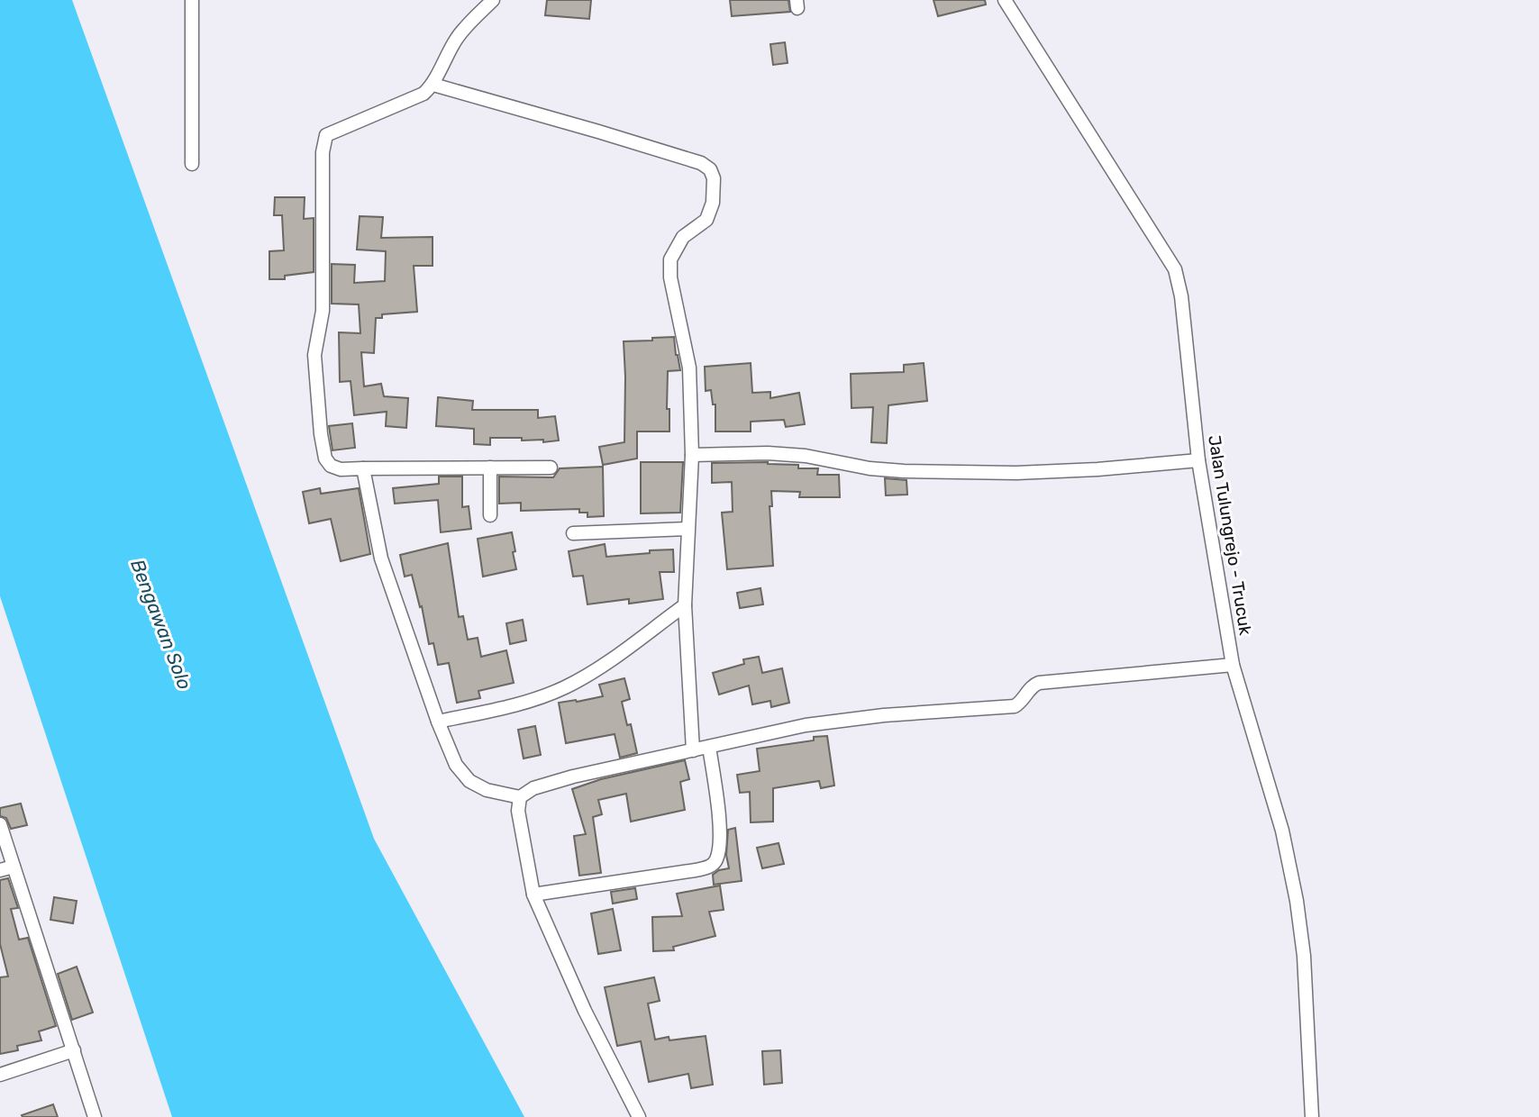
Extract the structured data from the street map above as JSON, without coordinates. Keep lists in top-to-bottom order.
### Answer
{
  "streets": {
    "street": ["Jalan Tulungrejo - Trucuk"]
  },
  "water": ["Bengawan Solo"]
}
